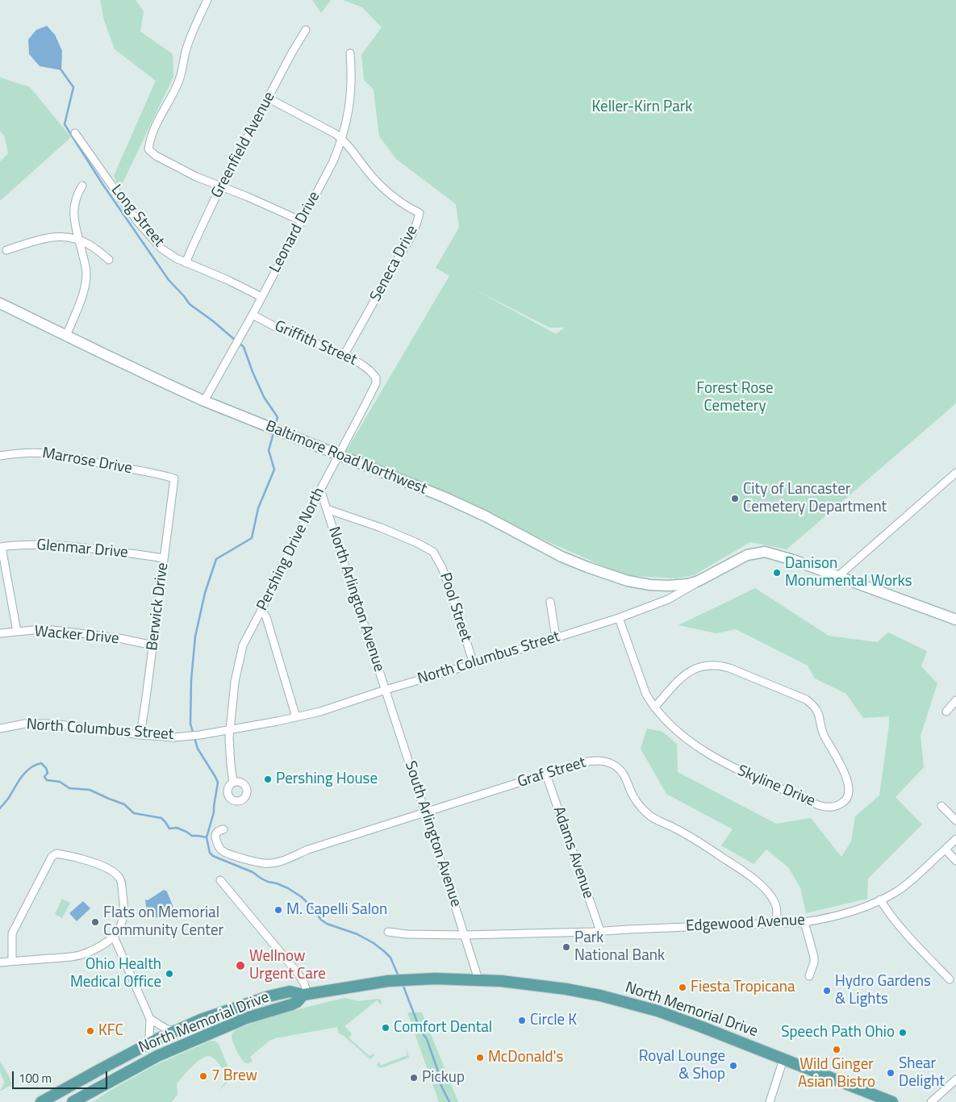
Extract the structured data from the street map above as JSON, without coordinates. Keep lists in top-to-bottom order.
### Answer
{
  "streets": {
    "main road": ["Baltimore Road Northwest", "North Columbus Street", "North Memorial Drive"],
    "street": [
      "Greenfield Avenue",
      "Long Street",
      "Leonard Drive",
      "Seneca Drive",
      "Griffith Street",
      "Marrose Drive",
      "Glenmar Drive",
      "Pershing Drive North",
      "North Arlington Avenue",
      "Berwick Drive",
      "Pool Street",
      "Wacker Drive",
      "Graf Street",
      "Skyline Drive",
      "South Arlington Avenue",
      "Adams Avenue",
      "Edgewood Avenue"
    ]
  },
  "crossings": [
    ["Greenfield Avenue", "Long Street"],
    ["Greenfield Avenue", "Seneca Drive"],
    ["Long Street", "Leonard Drive"],
    ["Leonard Drive", "Seneca Drive"],
    ["Leonard Drive", "Griffith Street"],
    ["Leonard Drive", "Baltimore Road Northwest"],
    ["Seneca Drive", "Griffith Street"],
    ["Griffith Street", "Pershing Drive North"],
    ["Baltimore Road Northwest", "Pershing Drive North"],
    ["Baltimore Road Northwest", "North Columbus Street"],
    ["Marrose Drive", "Berwick Drive"],
    ["Glenmar Drive", "Berwick Drive"],
    ["Pershing Drive North", "North Arlington Avenue"],
    ["Pershing Drive North", "North Columbus Street"],
    ["North Arlington Avenue", "Pool Street"],
    ["North Arlington Avenue", "North Columbus Street"],
    ["North Arlington Avenue", "South Arlington Avenue"],
    ["Berwick Drive", "Wacker Drive"],
    ["Berwick Drive", "North Columbus Street"],
    ["Pool Street", "North Columbus Street"],
    ["North Columbus Street", "Skyline Drive"],
    ["North Columbus Street", "South Arlington Avenue"],
    ["Graf Street", "South Arlington Avenue"],
    ["Graf Street", "Adams Avenue"],
    ["Graf Street", "Edgewood Avenue"],
    ["South Arlington Avenue", "Edgewood Avenue"],
    ["South Arlington Avenue", "North Memorial Drive"],
    ["Adams Avenue", "Edgewood Avenue"]
  ],
  "parks": ["Keller-Kirn Park", "Forest Rose Cemetery"],
  "places": [
    "City of Lancaster Cemetery Department",
    "Danison Monumental Works",
    "Pershing House",
    "M. Capelli Salon",
    "Flats on Memorial Community Center",
    "Park National Bank",
    "Wellnow Urgent Care",
    "Ohio Health Medical Office",
    "Fiesta Tropicana",
    "Hydro Gardens & Lights",
    "Circle K",
    "Comfort Dental",
    "KFC",
    "Speech Path Ohio",
    "Wild Ginger Asian Bistro",
    "McDonald's",
    "Royal Lounge & Shop",
    "Shear Delight",
    "7 Brew",
    "Pickup"
  ],
  "scale_bar": "100 m"
}
